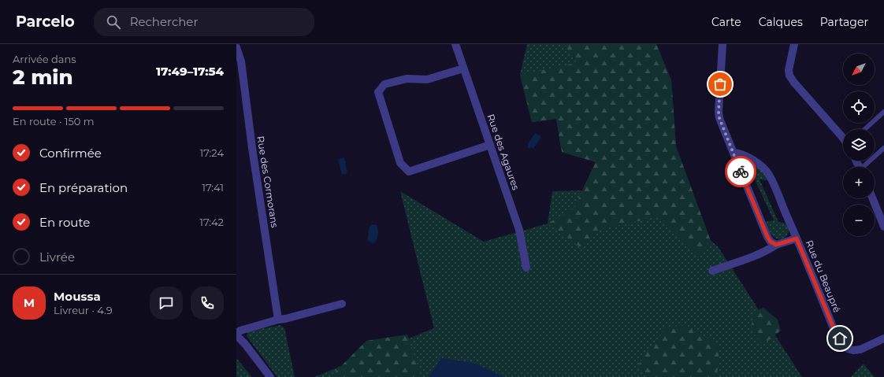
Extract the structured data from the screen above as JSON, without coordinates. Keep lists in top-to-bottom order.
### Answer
{
  "streets": {
    "street": ["Rue des Agaures", "Rue des Cormorans", "Rue du Beaupré"]
  },
  "north": "bottom left",
  "page": {
    "header": "Parcelo",
    "search": "Rechercher",
    "nav": ["Carte", "Calques", "Partager"],
    "heading": ["2 min", "Arrivée dans", "17:49–17:54"],
    "panel": ["Moussa", "Livreur · 4.9"],
    "map_buttons": ["+", "−"],
    "bar": "En route · 150 m",
    "list": [
      ["Confirmée", "17:24"],
      ["En préparation", "17:41"],
      ["En route", "17:42"],
      "Livrée"
    ],
    "round": "M"
  }
}
